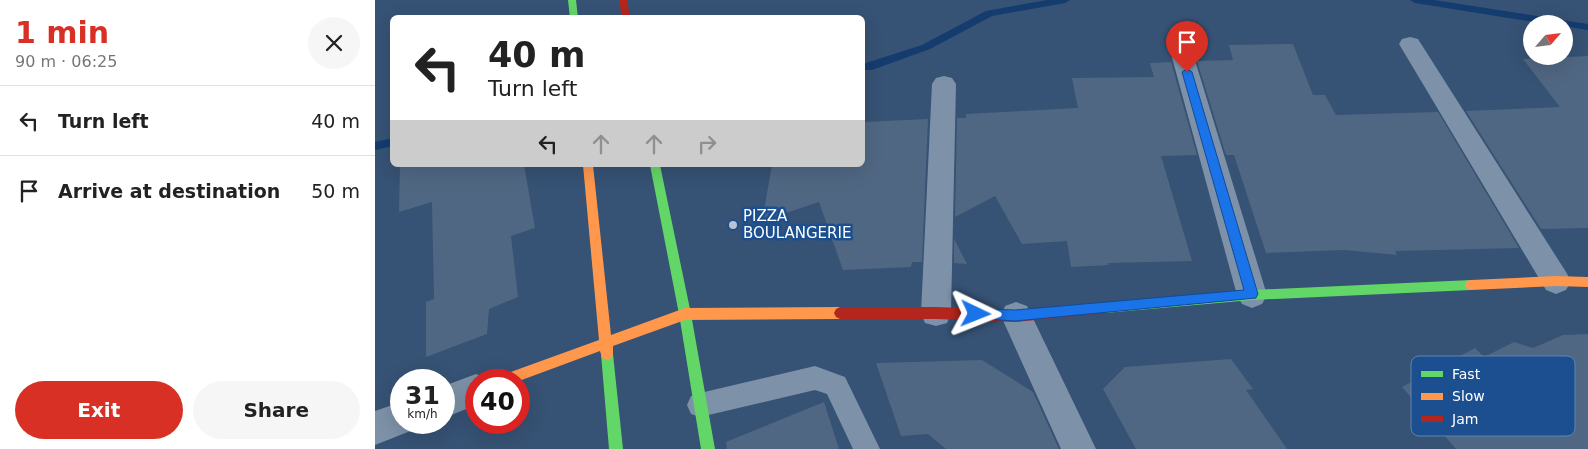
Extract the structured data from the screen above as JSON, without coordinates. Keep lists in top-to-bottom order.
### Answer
{
  "places": ["PIZZA BOULANGERIE"],
  "legend": ["Fast", "Slow", "Jam"],
  "north": "top right",
  "page": {
    "heading": ["1 min", "90 m · 06:25"],
    "turn": ["40 m", "Turn left"],
    "list": [
      {
        "name": "Turn left",
        "value": "40 m"
      },
      {
        "name": "Arrive at destination",
        "value": "50 m"
      }
    ],
    "speed": "31 km/h",
    "limit": "40",
    "buttons": ["Exit", "Share"]
  }
}
